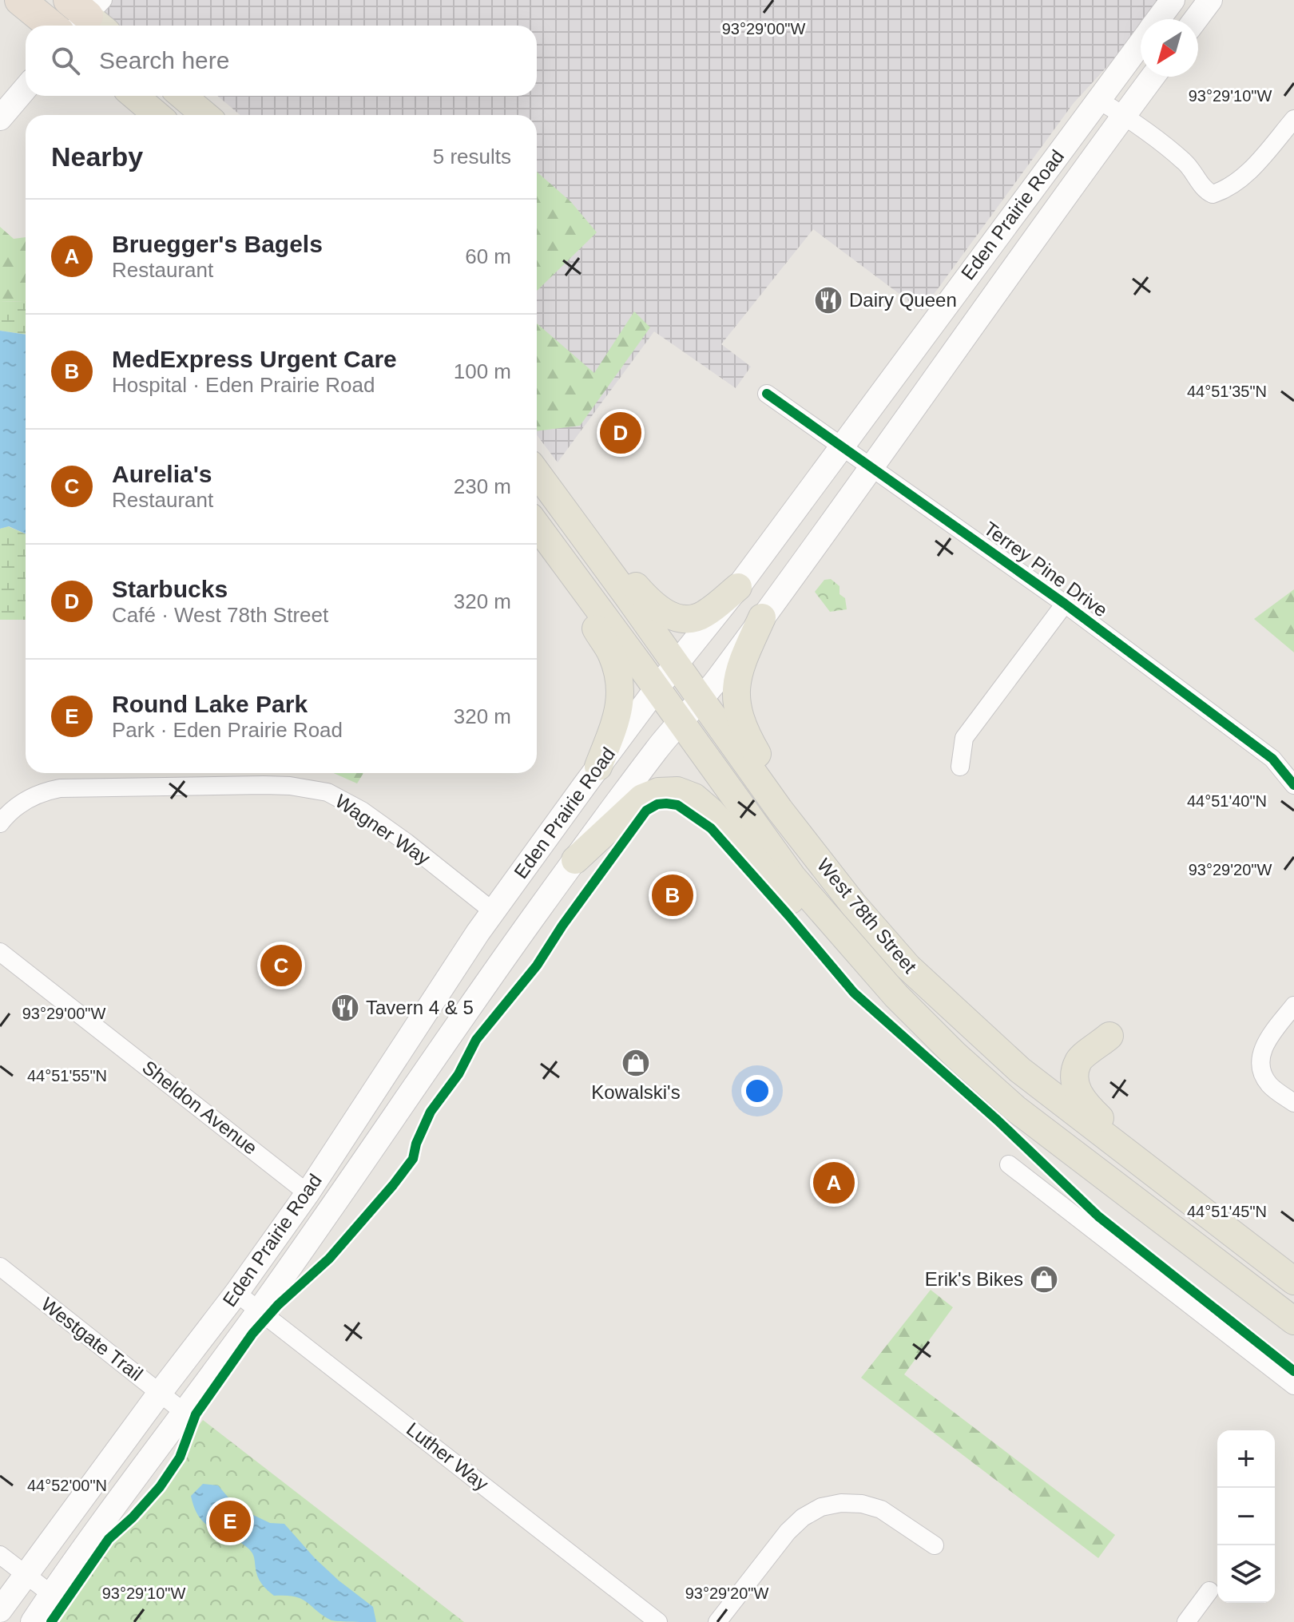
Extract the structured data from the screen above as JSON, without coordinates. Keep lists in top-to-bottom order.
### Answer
{
  "streets": {
    "main road": ["Eden Prairie Road", "West 78th Street"],
    "street": [
      "Terrey Pine Drive",
      "Wagner Way",
      "Sheldon Avenue",
      "Westgate Trail",
      "Luther Way"
    ]
  },
  "crossings": [
    ["Eden Prairie Road", "Terrey Pine Drive"],
    ["Eden Prairie Road", "Wagner Way"],
    ["Eden Prairie Road", "West 78th Street"],
    ["Eden Prairie Road", "Sheldon Avenue"],
    ["Eden Prairie Road", "Westgate Trail"],
    ["Eden Prairie Road", "Luther Way"]
  ],
  "places": {
    "restaurant": ["Dairy Queen", "Tavern 4 & 5"],
    "shop": ["Kowalski's", "Erik's Bikes"]
  },
  "north": "bottom left",
  "page": {
    "search": "Search here",
    "heading": ["Nearby", "5 results"],
    "list": [
      {
        "mark": "A",
        "name": "Bruegger's Bagels",
        "note": "Restaurant",
        "value": "60 m"
      },
      {
        "mark": "B",
        "name": "MedExpress Urgent Care",
        "note": "Hospital · Eden Prairie Road",
        "value": "100 m"
      },
      {
        "mark": "C",
        "name": "Aurelia's",
        "note": "Restaurant",
        "value": "230 m"
      },
      {
        "mark": "D",
        "name": "Starbucks",
        "note": "Café · West 78th Street",
        "value": "320 m"
      },
      {
        "mark": "E",
        "name": "Round Lake Park",
        "note": "Park · Eden Prairie Road",
        "value": "320 m"
      }
    ],
    "pins": [
      "D",
      "B",
      "C",
      "A",
      "E"
    ],
    "map_buttons": ["+", "−"]
  },
  "coordinates": [
    "93°29'00\"W",
    "93°29'10\"W",
    "44°51'35\"N",
    "44°51'40\"N",
    "93°29'20\"W",
    "44°51'55\"N",
    "44°51'45\"N",
    "44°52'00\"N"
  ]
}
